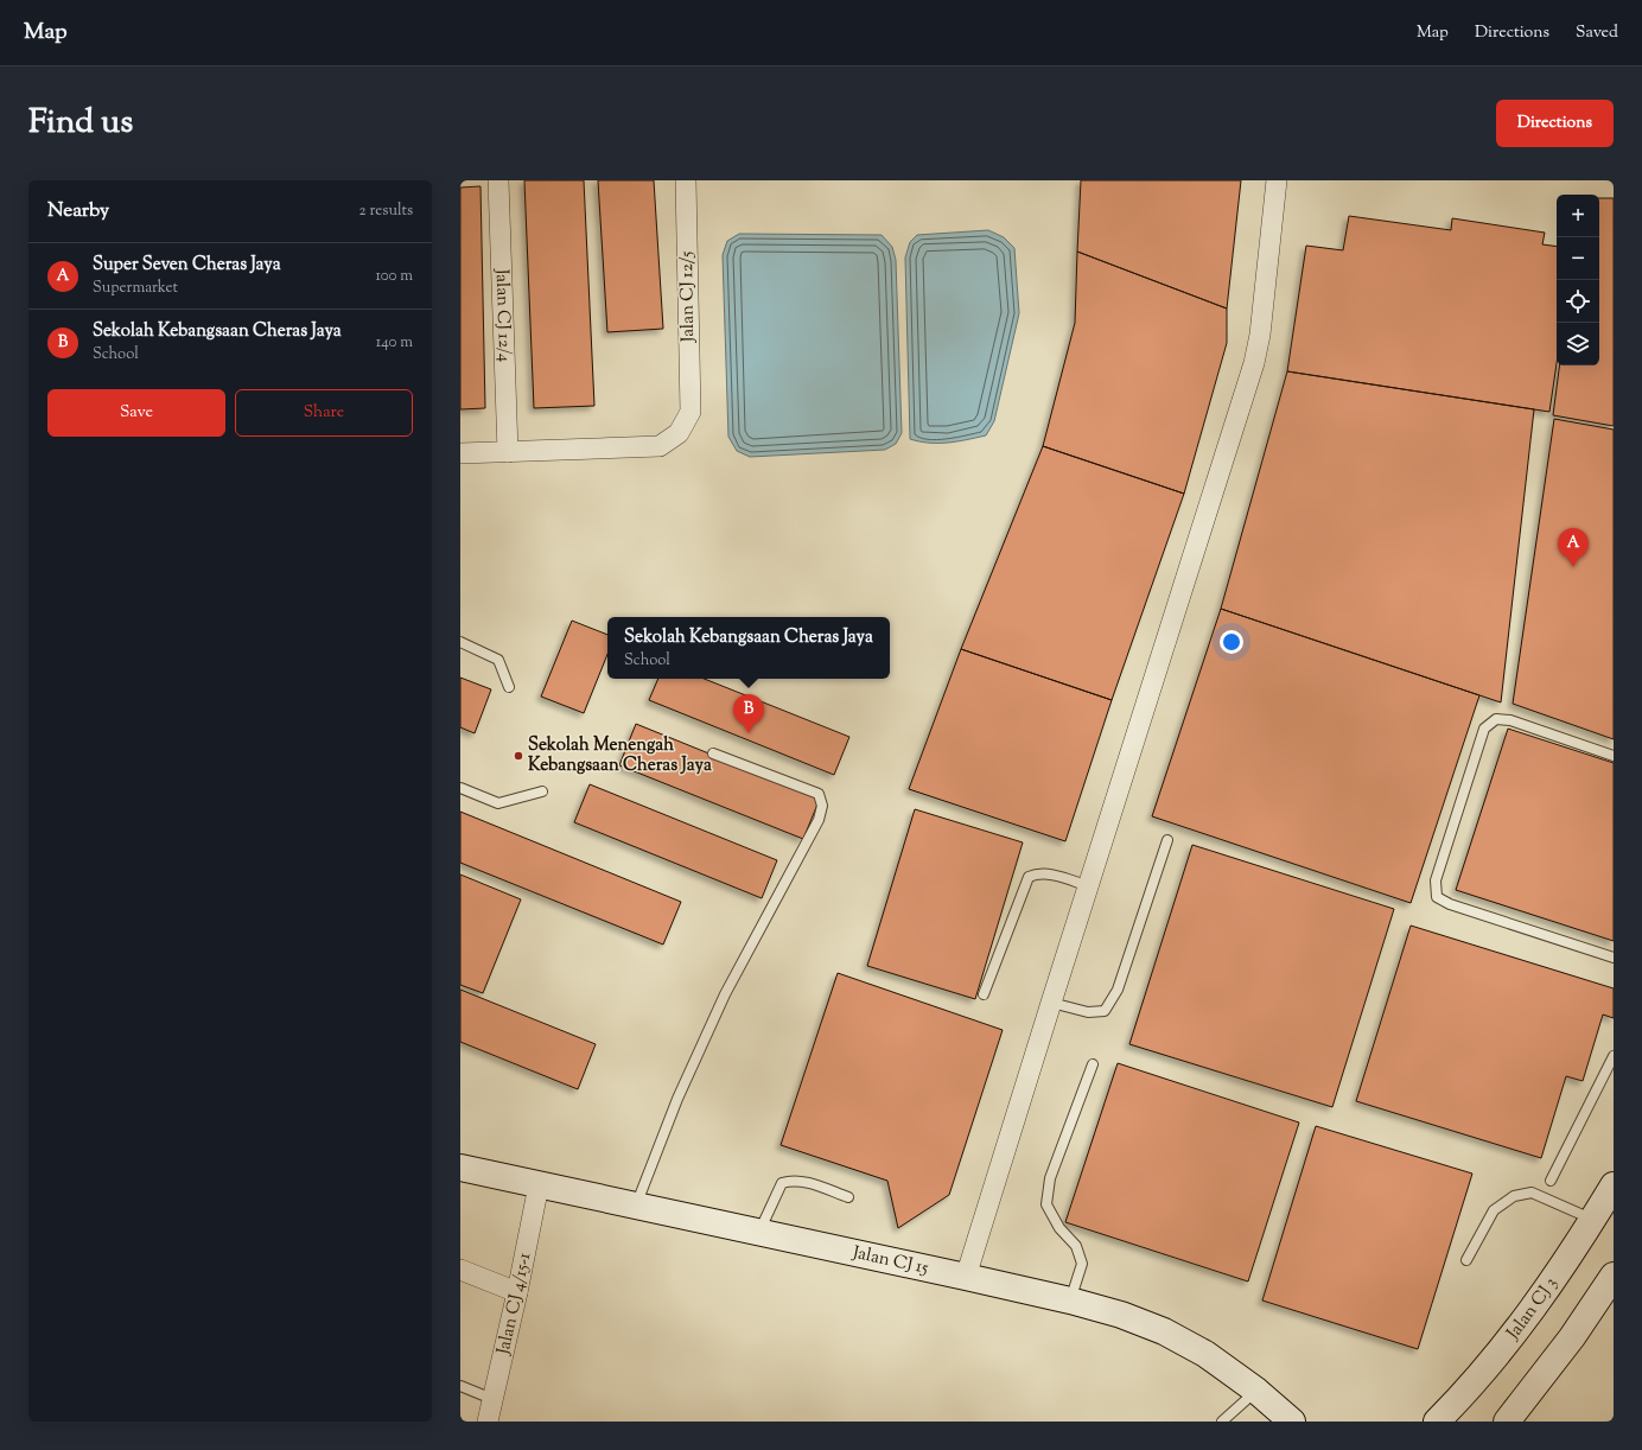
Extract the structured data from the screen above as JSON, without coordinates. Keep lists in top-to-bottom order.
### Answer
{
  "streets": {
    "street": [
      "Jalan CJ 12/5",
      "Jalan CJ 12/4",
      "Jalan CJ 15",
      "Jalan CJ 4/15-1",
      "Jalan CJ 3"
    ]
  },
  "crossings": [
    ["Jalan CJ 12/5", "Jalan CJ 12/4"],
    ["Jalan CJ 15", "Jalan CJ 4/15-1"]
  ],
  "places": ["Sekolah Menengah Kebangsaan Cheras Jaya"],
  "page": {
    "header": "Map",
    "nav": ["Map", "Directions", "Saved"],
    "title": "Find us",
    "buttons": [
      "Directions",
      ["Save", "Share"]
    ],
    "heading": ["Nearby", "2 results"],
    "map_buttons": ["+", "−"],
    "list": [
      {
        "mark": "A",
        "name": "Super Seven Cheras Jaya",
        "note": "Supermarket",
        "value": "100 m"
      },
      {
        "mark": "B",
        "name": "Sekolah Kebangsaan Cheras Jaya",
        "note": "School",
        "value": "140 m"
      }
    ],
    "pins": ["A", "B"],
    "popup": ["Sekolah Kebangsaan Cheras Jaya", "School"]
  }
}
